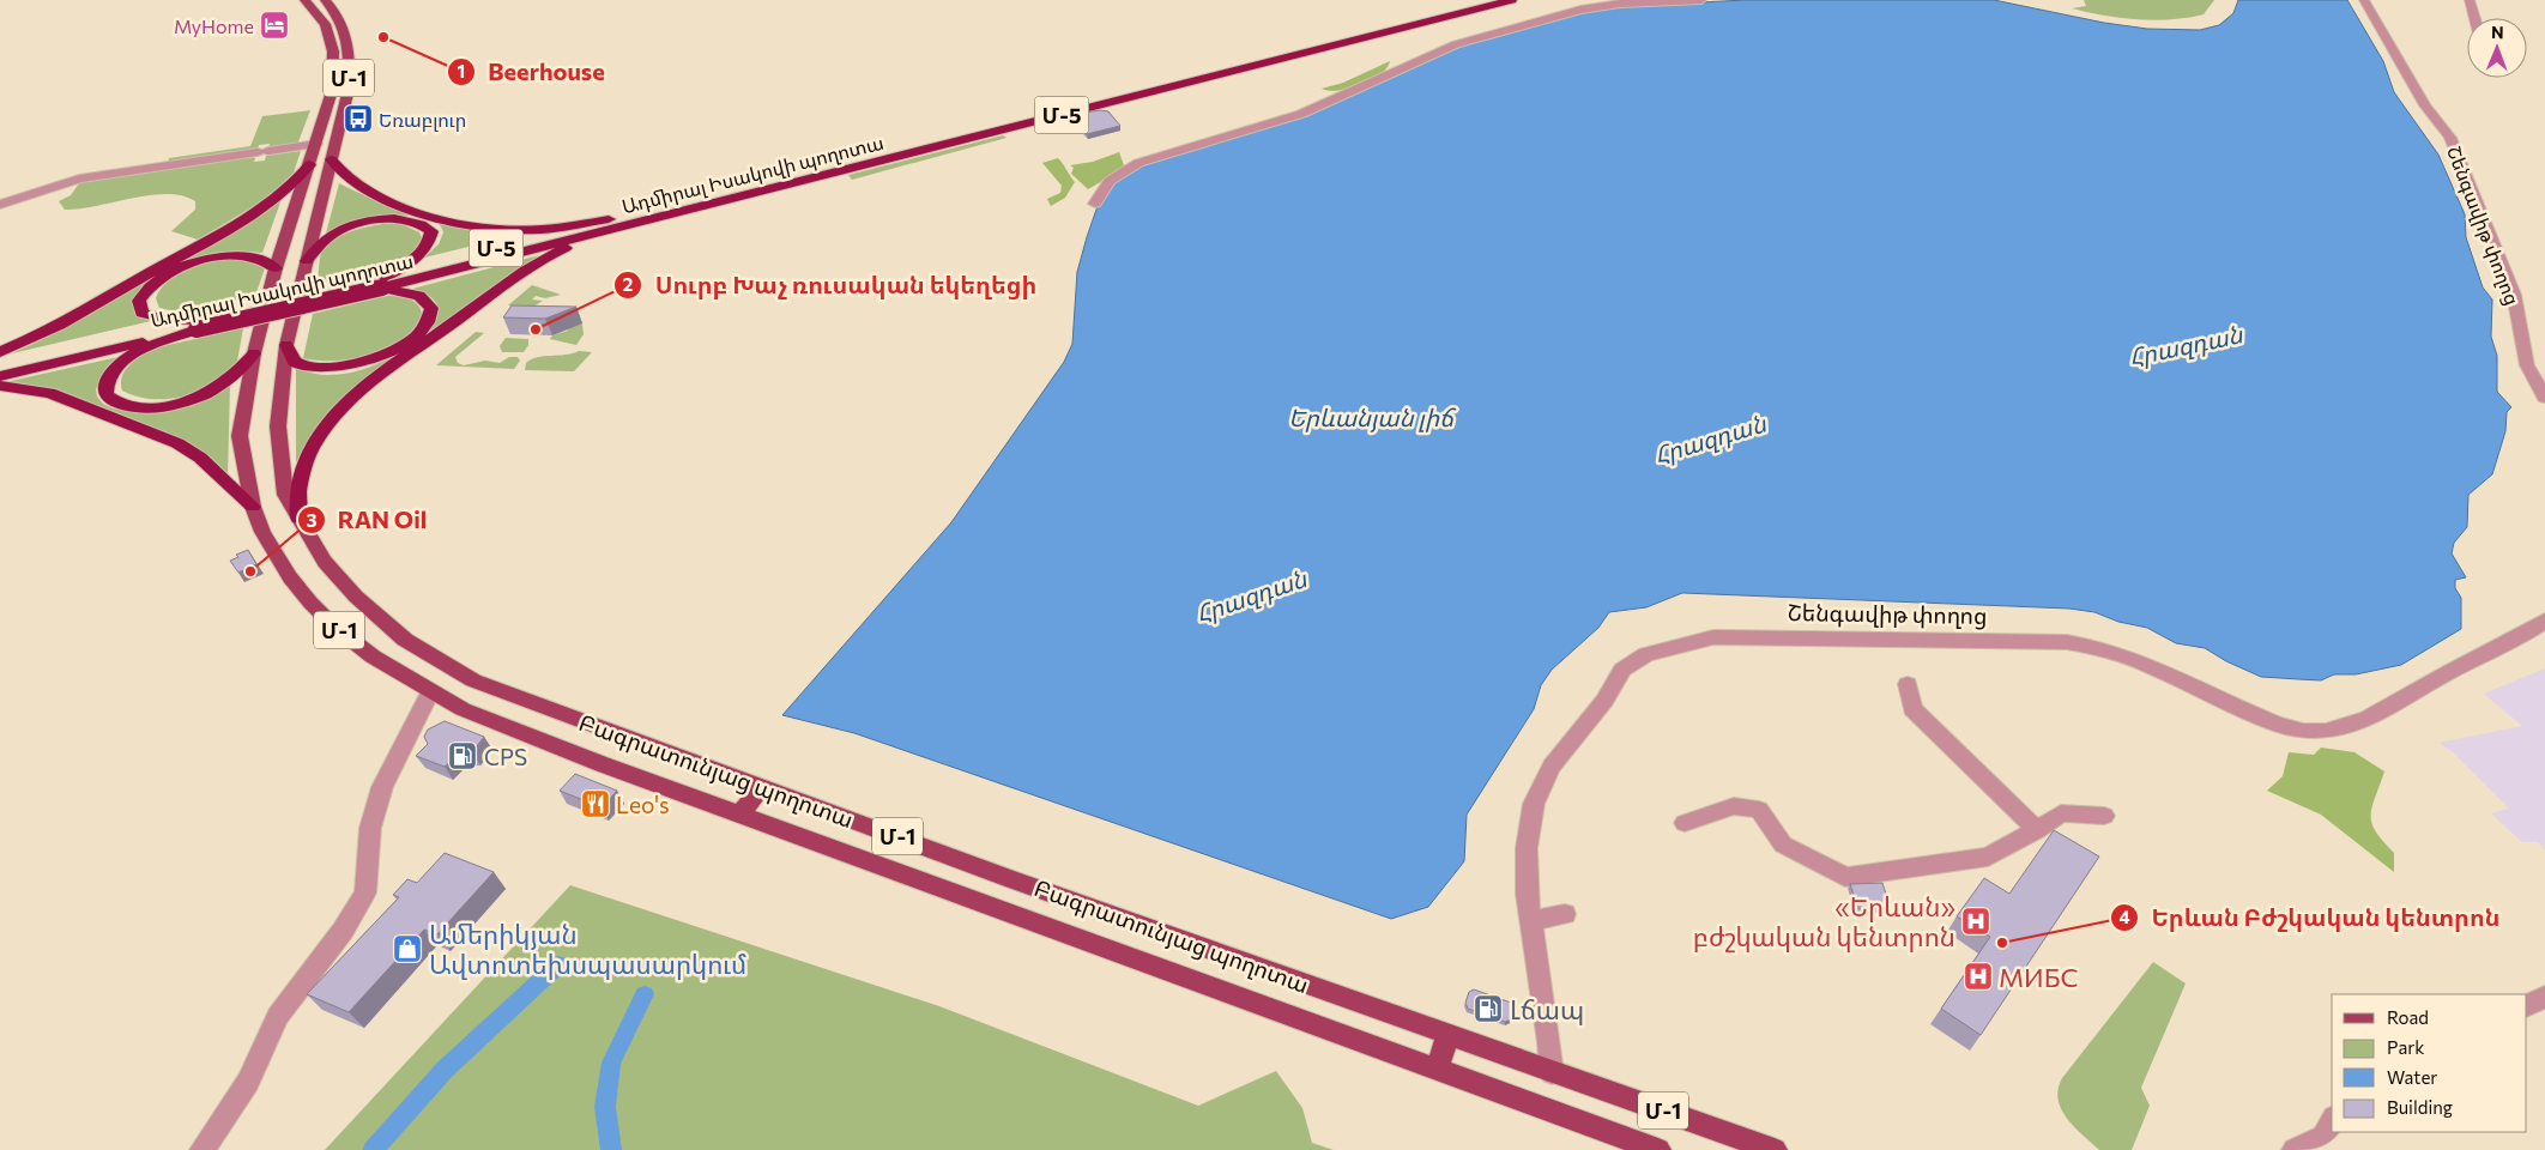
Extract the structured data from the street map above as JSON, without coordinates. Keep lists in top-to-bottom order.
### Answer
{
  "streets": {
    "highway": ["Մ-5", "Ադմիրալ Իսակովի պողոտա"],
    "main road": ["Մ-1", "Բագրատունյաց պողոտա"],
    "street": ["Շենգավիթ փողոց"]
  },
  "crossings": [
    ["Մ-1", "Բագրատունյաց պողոտա"],
    ["Շենգավիթ փողոց", "Բագրատունյաց պողոտա"]
  ],
  "water": ["Հրազդան", "Երևանյան լիճ"],
  "places": {
    "hotel": ["MyHome"],
    "other": [
      "Beerhouse",
      "Սուրբ Խաչ ռուսական եկեղեցի",
      "RAN Oil",
      "Երևան Բժշկական կենտրոն"
    ],
    "bus stop": ["Եռաբլուր"],
    "fuel station": ["CPS", "Լճապ"],
    "restaurant": ["Leo's"],
    "hospital": ["«Երևան» բժշկական կենտրոն", "МИБС"],
    "shop": ["Ամերիկյան Ավտոտեխսպասարկում"]
  },
  "legend": [
    "Road",
    "Park",
    "Water",
    "Building"
  ],
  "north": "top"
}
